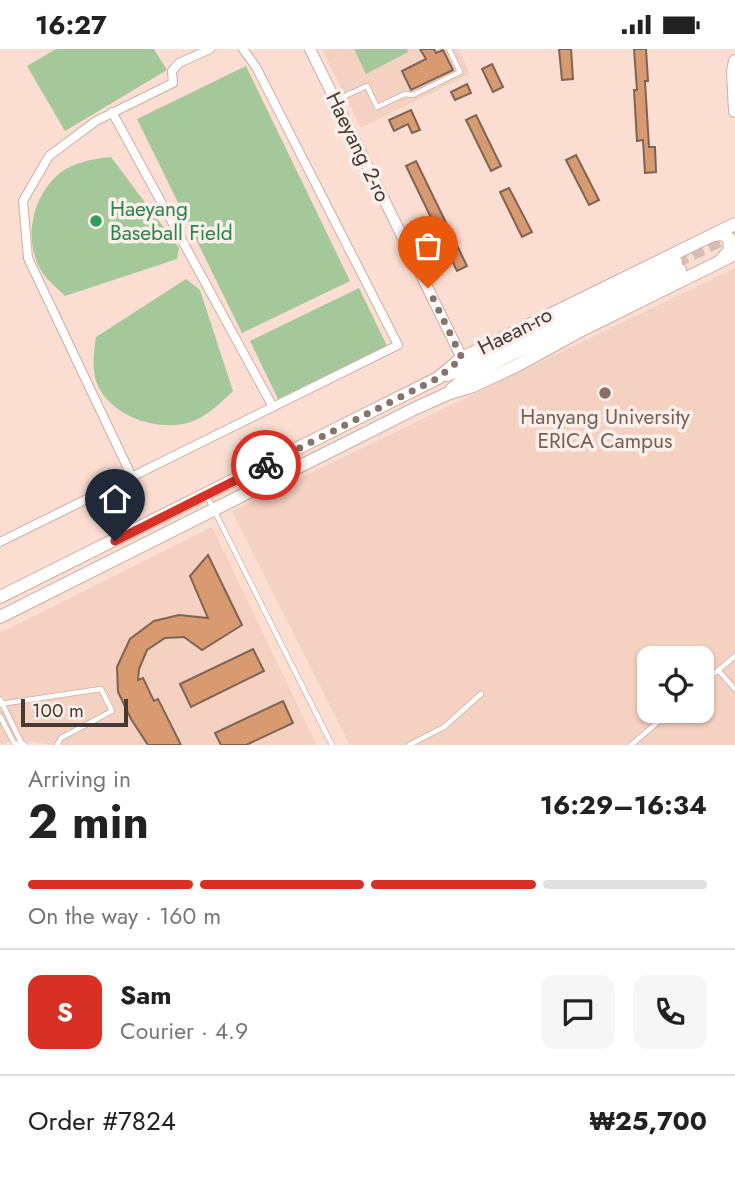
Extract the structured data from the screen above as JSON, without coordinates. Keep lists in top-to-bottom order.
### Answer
{
  "streets": {
    "main road": ["Haean-ro"],
    "street": ["Haeyang 2-ro"]
  },
  "crossings": [
    ["Haeyang 2-ro", "Haean-ro"]
  ],
  "places": ["Haeyang Baseball Field", "Hanyang University ERICA Campus"],
  "scale_bar": "100 m",
  "page": {
    "status": "16:27",
    "scale": "100 m",
    "heading": ["2 min", "Arriving in", "16:29–16:34"],
    "panel": [
      "Sam",
      "Courier · 4.9",
      "Order #7824",
      "₩25,700"
    ],
    "bar": "On the way · 160 m",
    "round": "S"
  }
}
